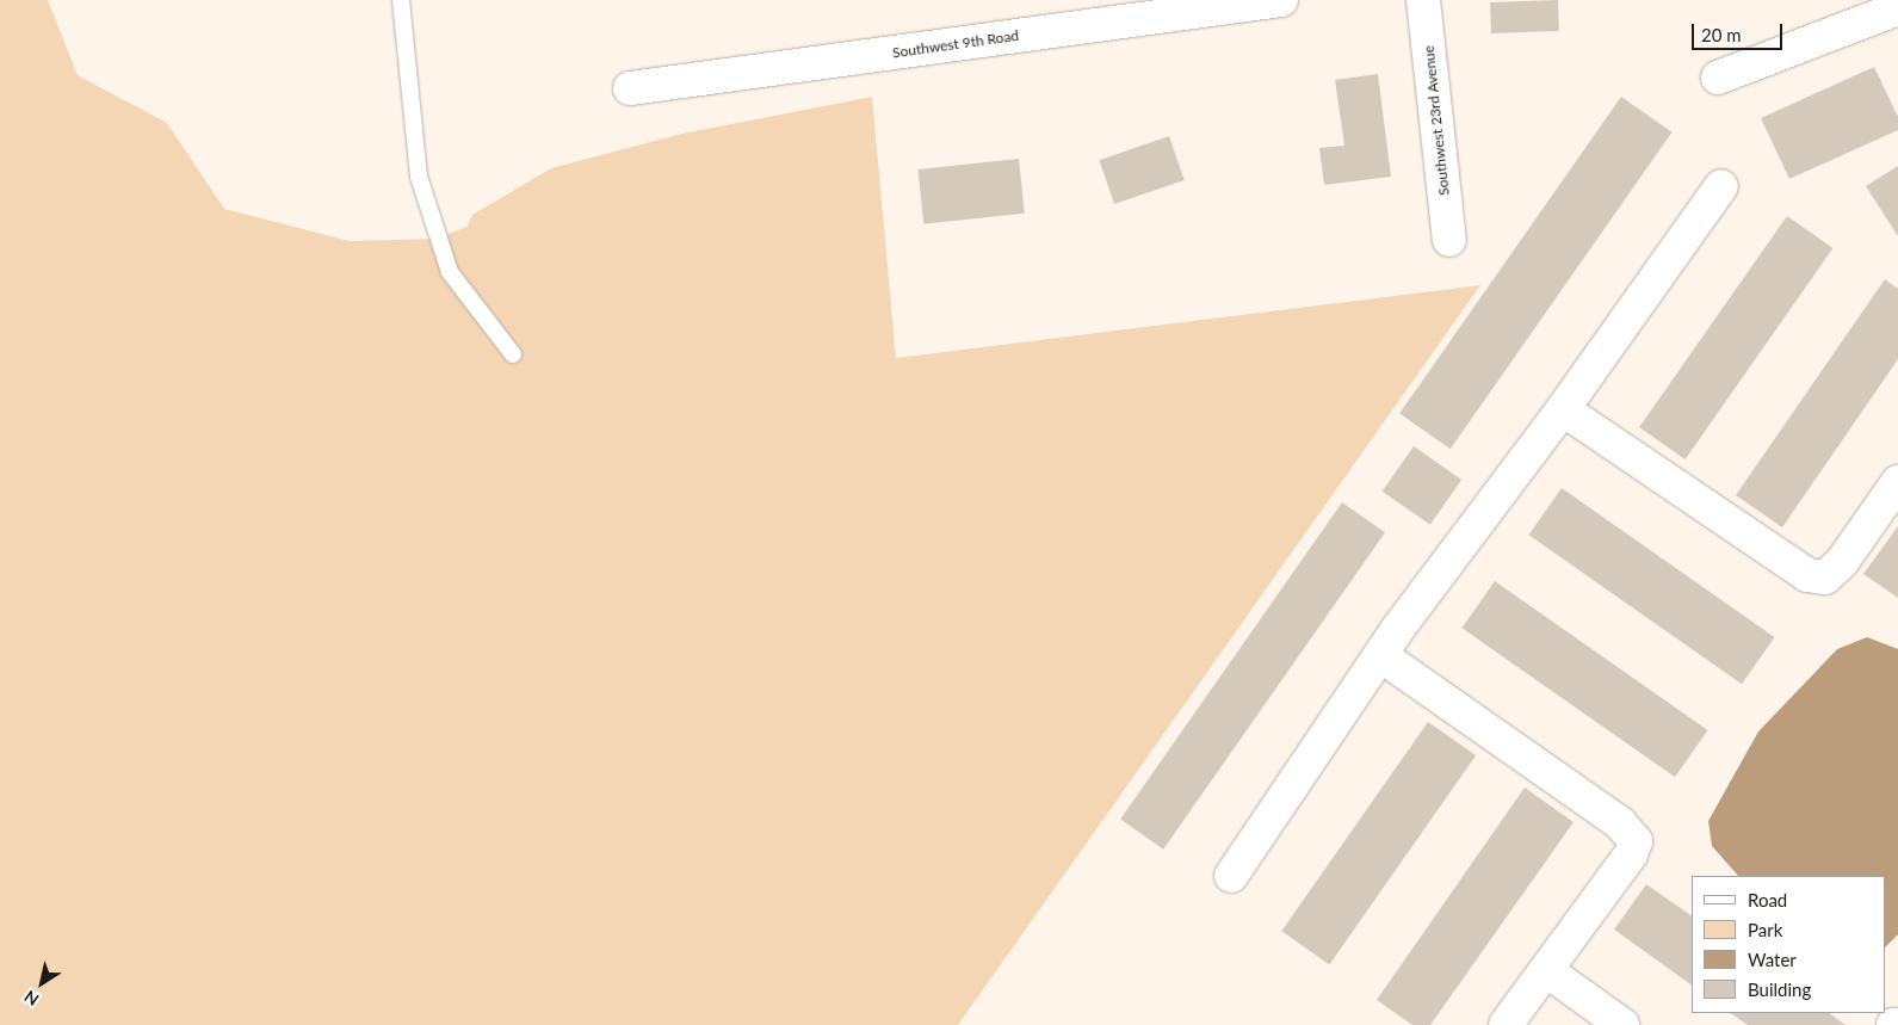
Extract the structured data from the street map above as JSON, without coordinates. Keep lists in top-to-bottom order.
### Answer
{
  "streets": {
    "street": ["Southwest 9th Road", "Southwest 23rd Avenue"]
  },
  "legend": [
    "Road",
    "Park",
    "Water",
    "Building"
  ],
  "scale_bar": "20 m",
  "north": "bottom left"
}
